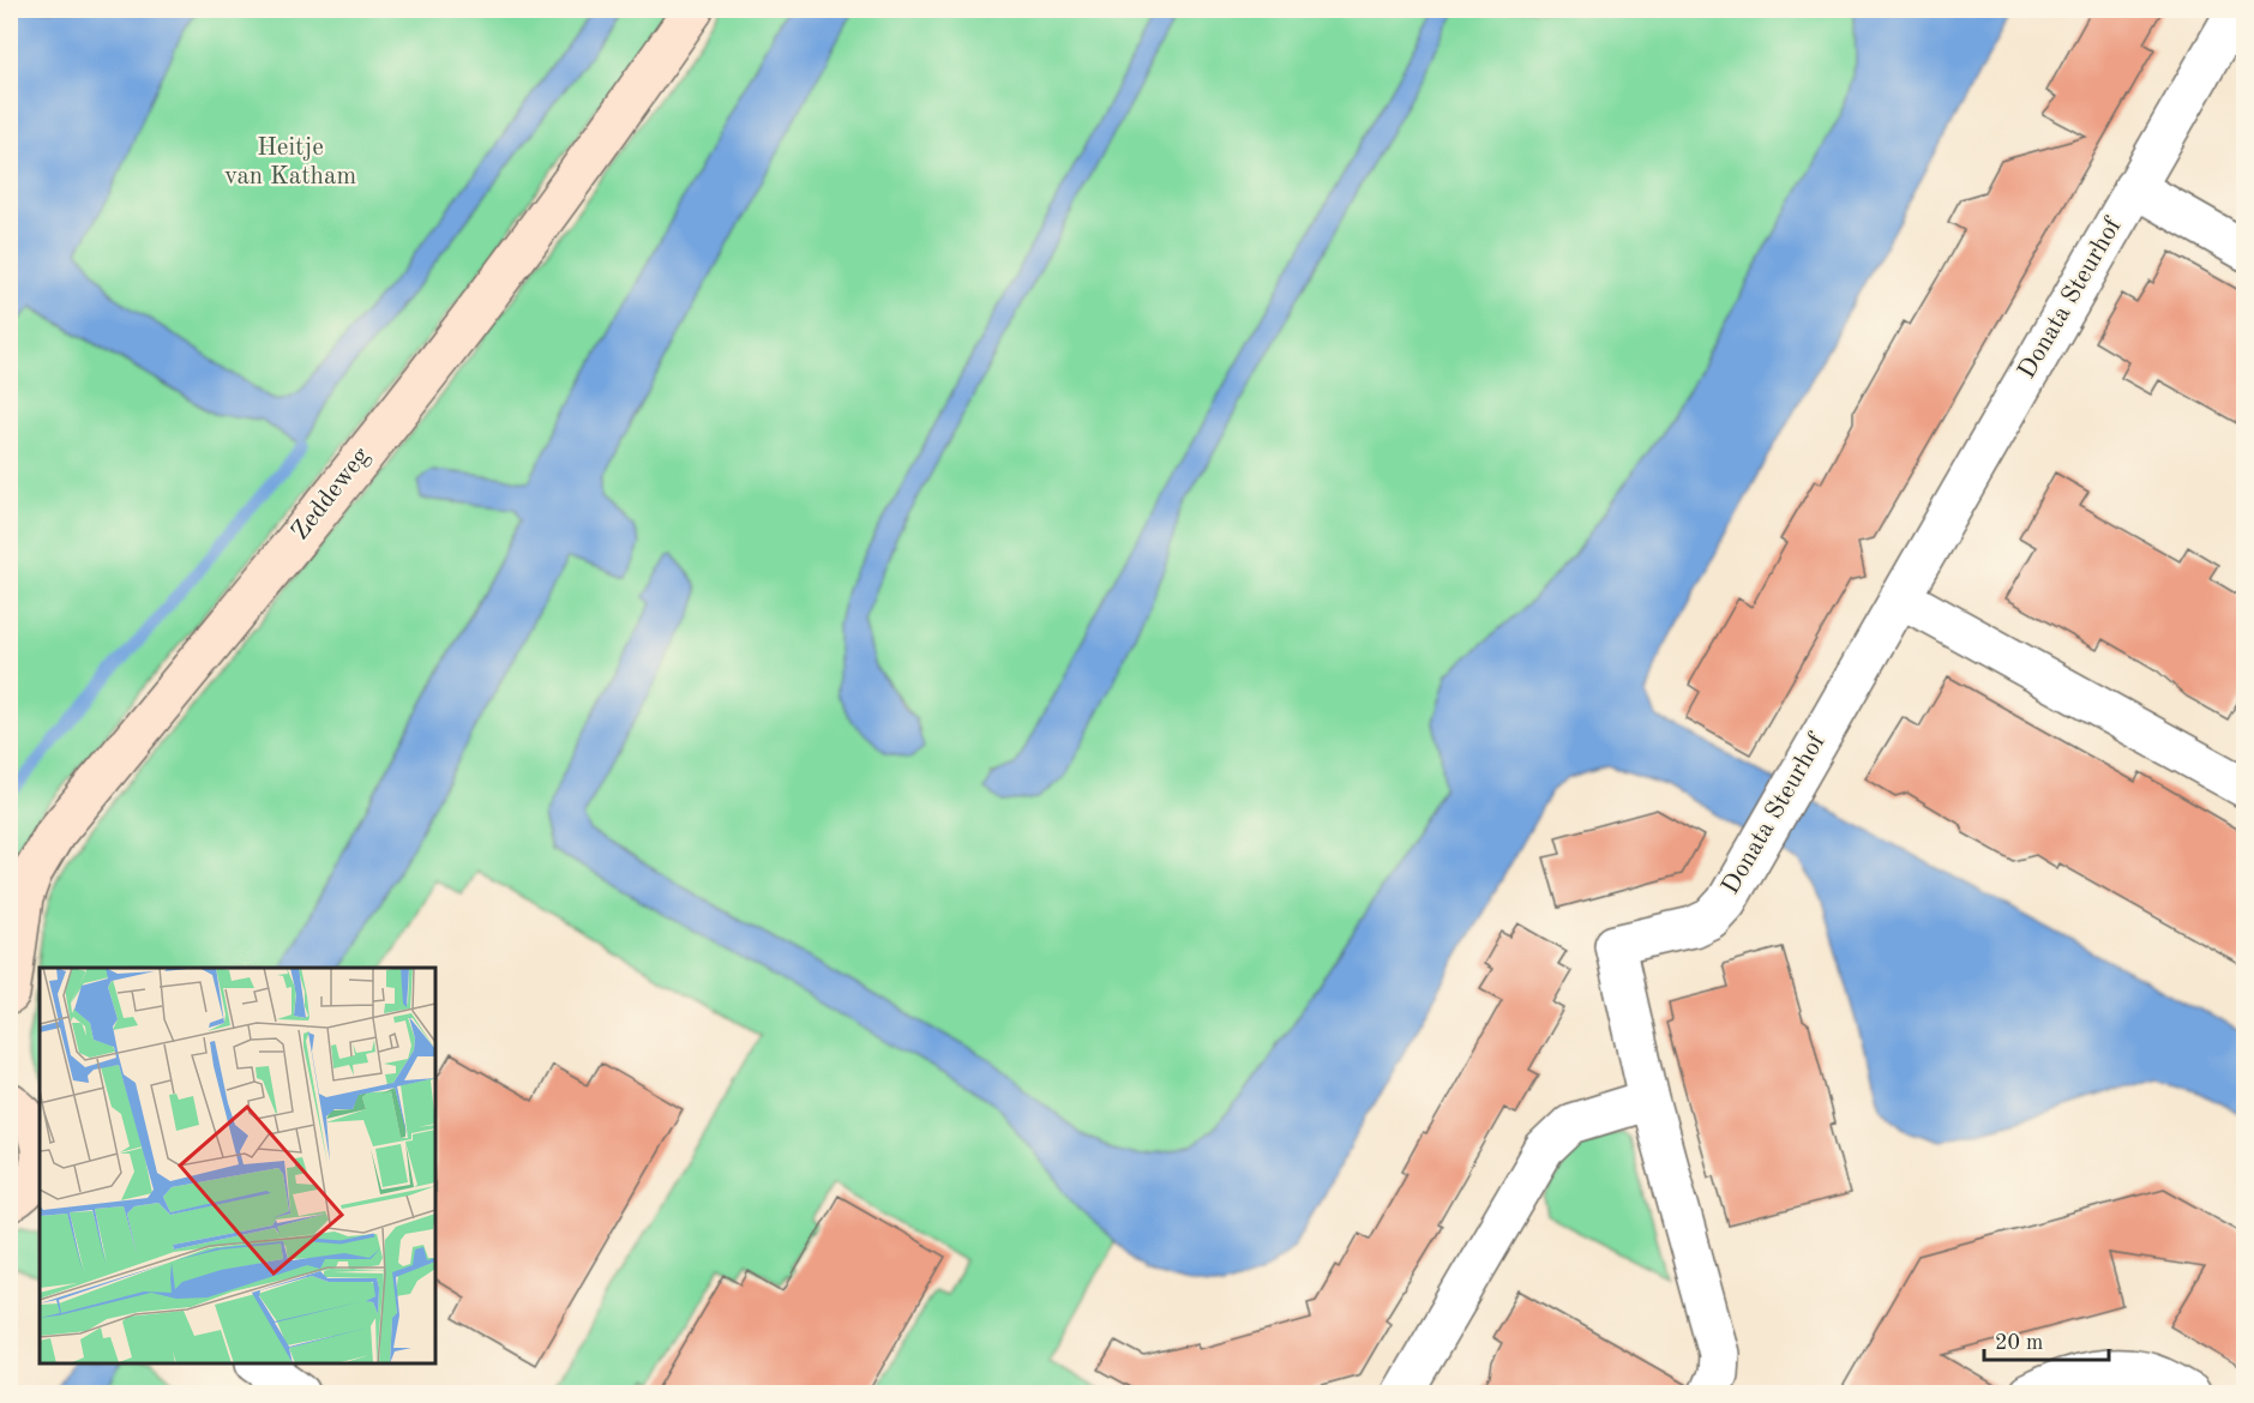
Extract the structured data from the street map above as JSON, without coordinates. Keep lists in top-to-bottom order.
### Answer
{
  "streets": {
    "main road": ["Zeddeweg"],
    "street": ["Donata Steurhof"]
  },
  "parks": ["Heitje van Katham"],
  "scale_bar": "20 m"
}
